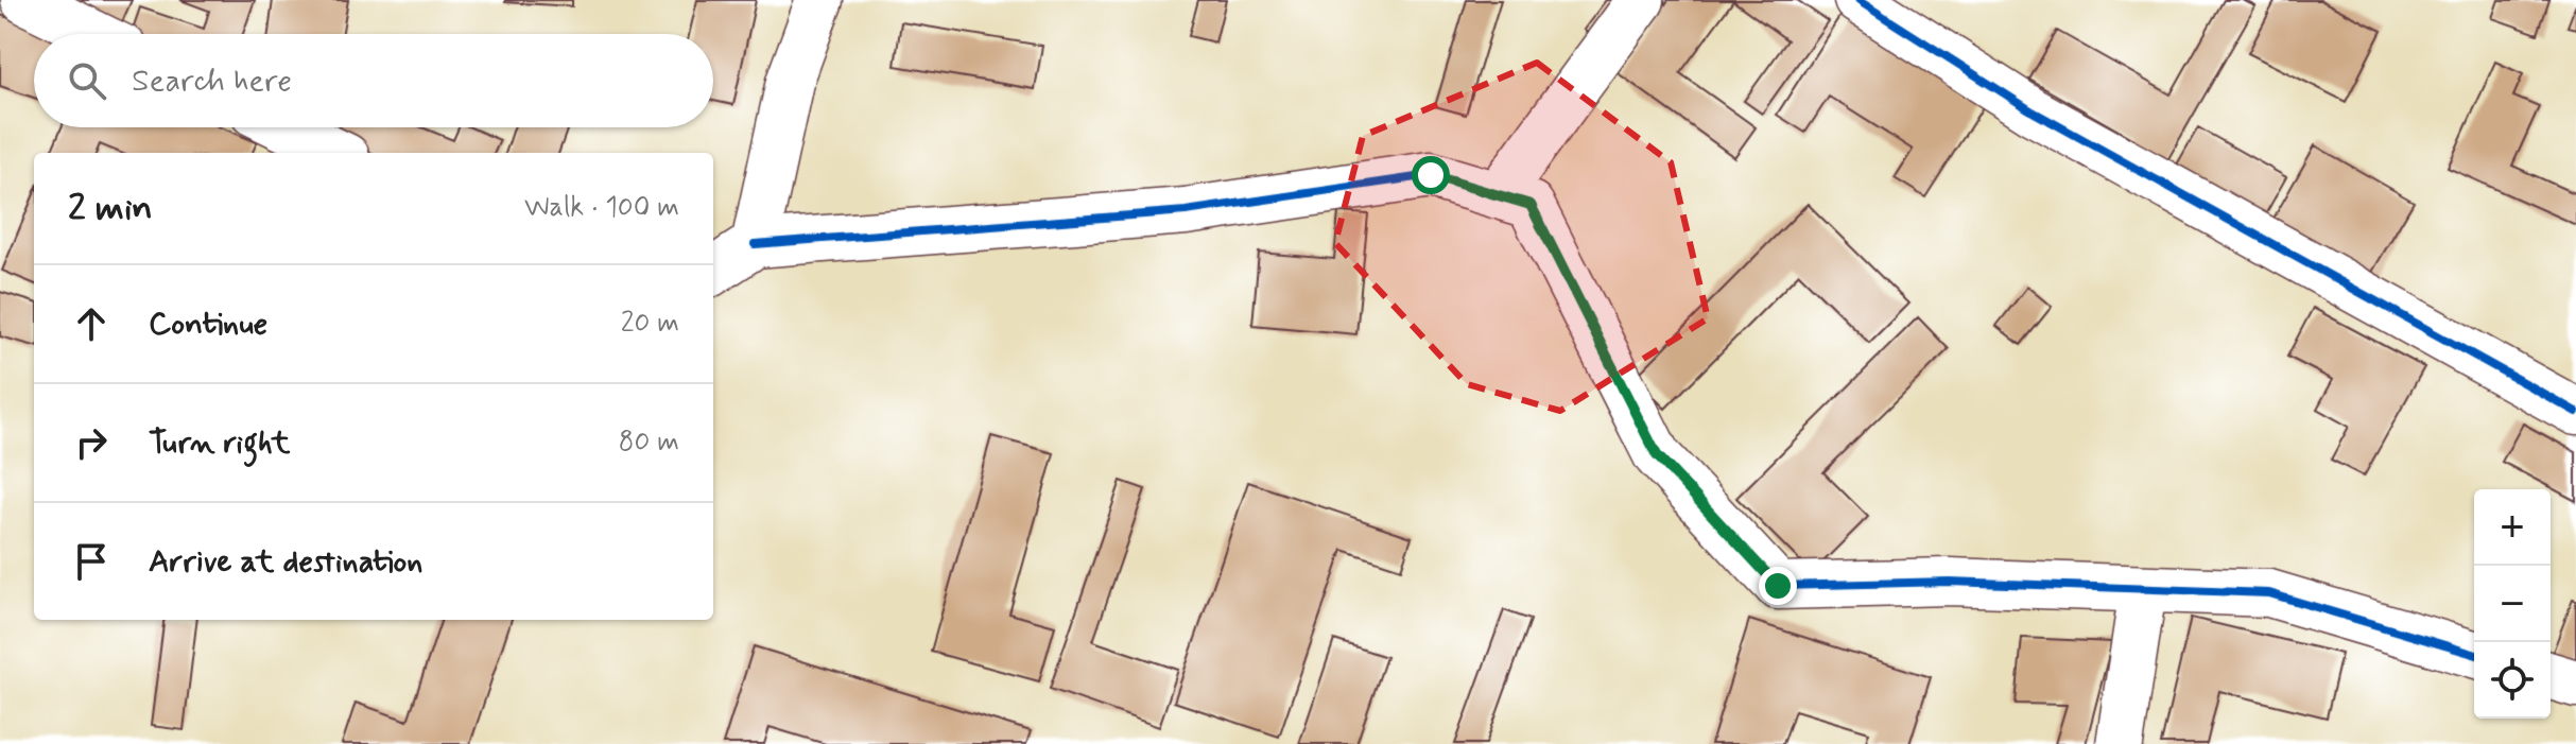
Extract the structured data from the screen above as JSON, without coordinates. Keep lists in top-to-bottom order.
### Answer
{
  "page": {
    "search": "Search here",
    "heading": ["2 min", "Walk · 100 m"],
    "list": [
      ["Continue", "20 m"],
      ["Turn right", "80 m"],
      "Arrive at destination"
    ],
    "map_buttons": ["+", "−"]
  }
}
